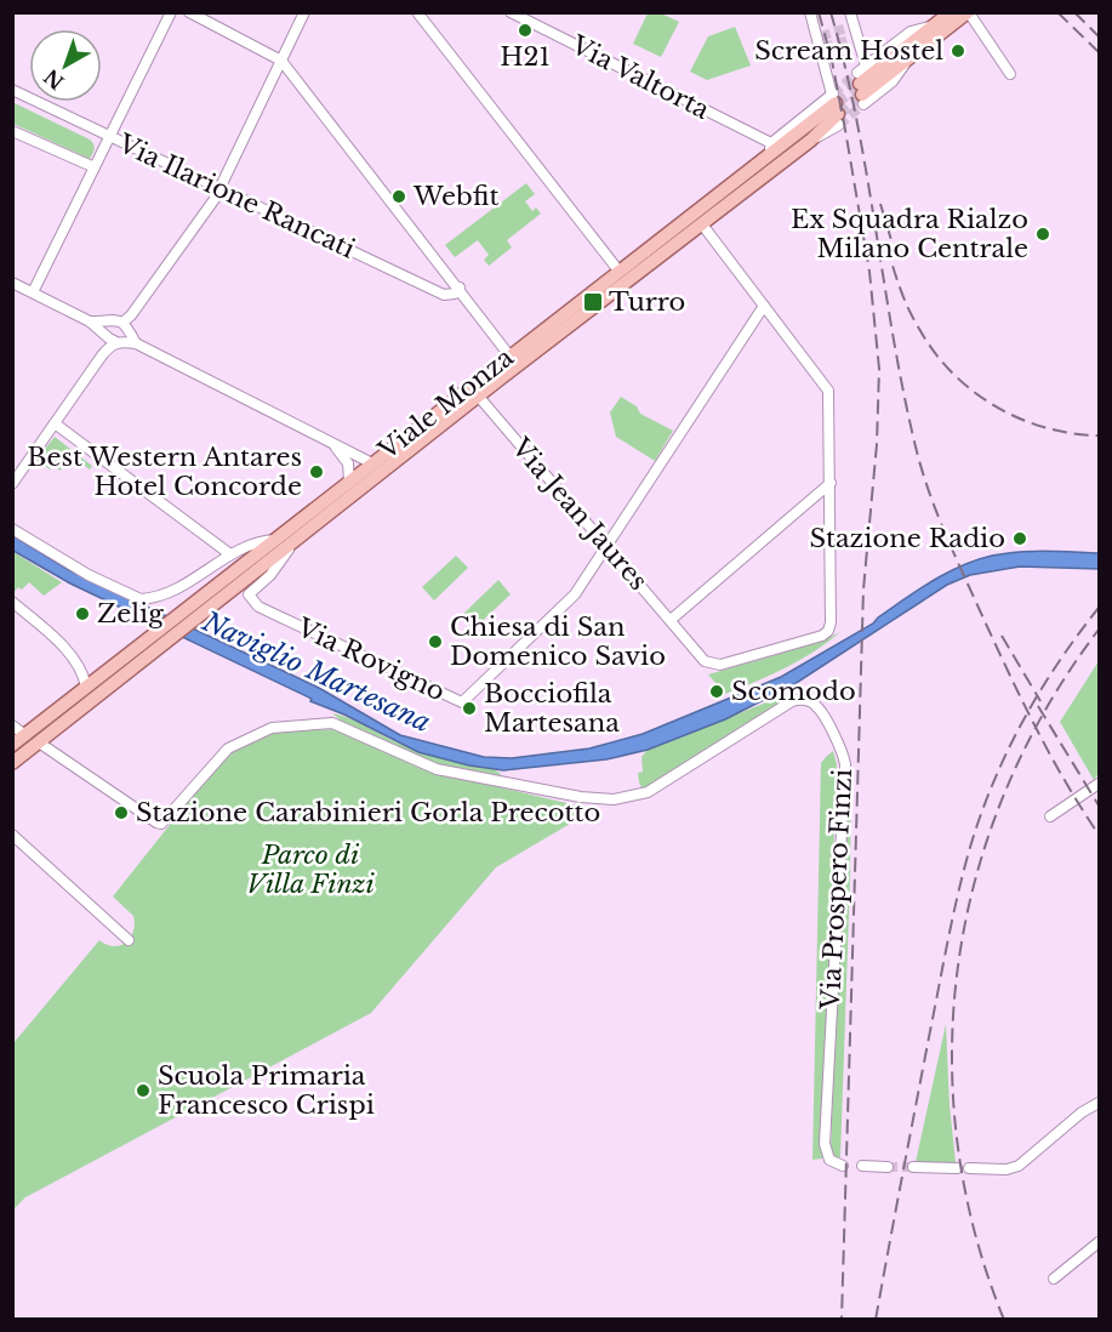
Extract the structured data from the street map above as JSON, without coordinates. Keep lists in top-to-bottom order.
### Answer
{
  "streets": {
    "main road": ["Viale Monza"],
    "street": [
      "Via Valtorta",
      "Via Ilarione Rancati",
      "Via Jean Jaures",
      "Via Rovigno",
      "Via Prospero Finzi"
    ]
  },
  "crossings": [
    ["Via Valtorta", "Viale Monza"],
    ["Viale Monza", "Via Jean Jaures"],
    ["Viale Monza", "Via Rovigno"],
    ["Viale Monza", "Via Prospero Finzi"],
    ["Via Jean Jaures", "Via Rovigno"]
  ],
  "water": ["Naviglio Martesana"],
  "parks": ["Parco di Villa Finzi"],
  "places": {
    "other": [
      "H21",
      "Scream Hostel",
      "Webfit",
      "Ex Squadra Rialzo Milano Centrale",
      "Best Western Antares Hotel Concorde",
      "Stazione Radio",
      "Zelig",
      "Chiesa di San Domenico Savio",
      "Scomodo",
      "Bocciofila Martesana",
      "Stazione Carabinieri Gorla Precotto",
      "Scuola Primaria Francesco Crispi"
    ],
    "transit": ["Turro"]
  },
  "north": "bottom left"
}
